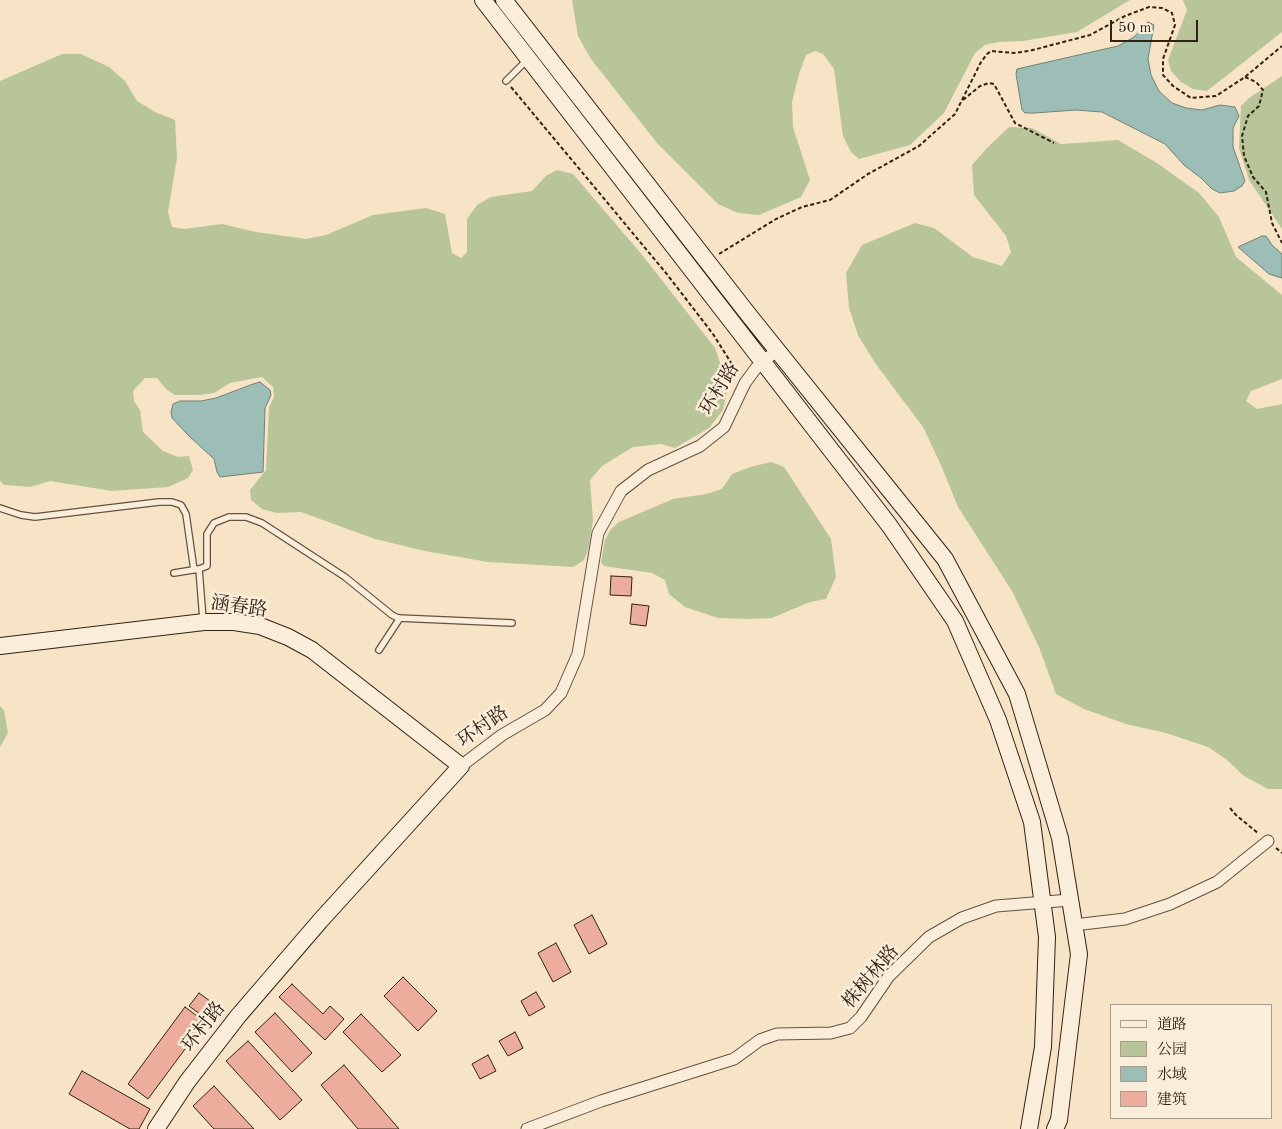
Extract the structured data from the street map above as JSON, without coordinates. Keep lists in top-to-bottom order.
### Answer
{
  "streets": {
    "main road": ["环村路", "涵春路"],
    "street": ["株树林路"]
  },
  "crossings": [
    ["环村路", "涵春路"]
  ],
  "legend": [
    "道路",
    "公园",
    "水域",
    "建筑"
  ],
  "scale_bar": "50 m"
}
